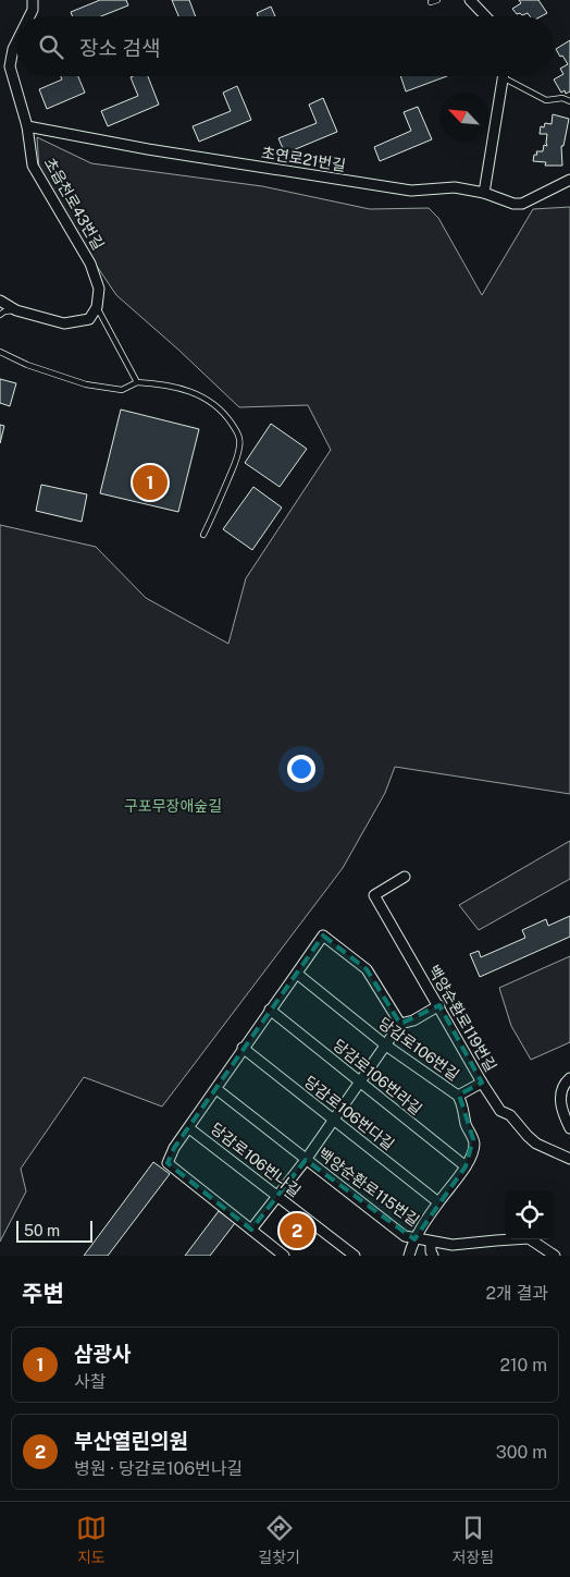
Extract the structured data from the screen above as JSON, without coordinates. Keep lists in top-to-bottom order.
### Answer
{
  "streets": {
    "street": [
      "초연로21번길",
      "초읍천로43번길",
      "백양순환로119번길",
      "당감로106번길",
      "당감로106번라길",
      "당감로106번다길",
      "당감로106번나길",
      "백양순환로115번길"
    ]
  },
  "crossings": [
    ["초연로21번길", "초읍천로43번길"],
    ["당감로106번길", "당감로106번라길"],
    ["당감로106번길", "당감로106번다길"],
    ["당감로106번길", "백양순환로115번길"]
  ],
  "parks": ["구포무장애숲길"],
  "scale_bar": "50 m",
  "north": "top left",
  "page": {
    "search": "장소 검색",
    "pins": ["1", "2"],
    "scale": "50 m",
    "heading": ["주변", "2개 결과"],
    "list": [
      {
        "mark": "1",
        "name": "삼광사",
        "note": "사찰",
        "value": "210 m"
      },
      {
        "mark": "2",
        "name": "부산열린의원",
        "note": "병원 · 당감로106번나길",
        "value": "300 m"
      }
    ],
    "nav": ["지도", "길찾기", "저장됨"]
  }
}
